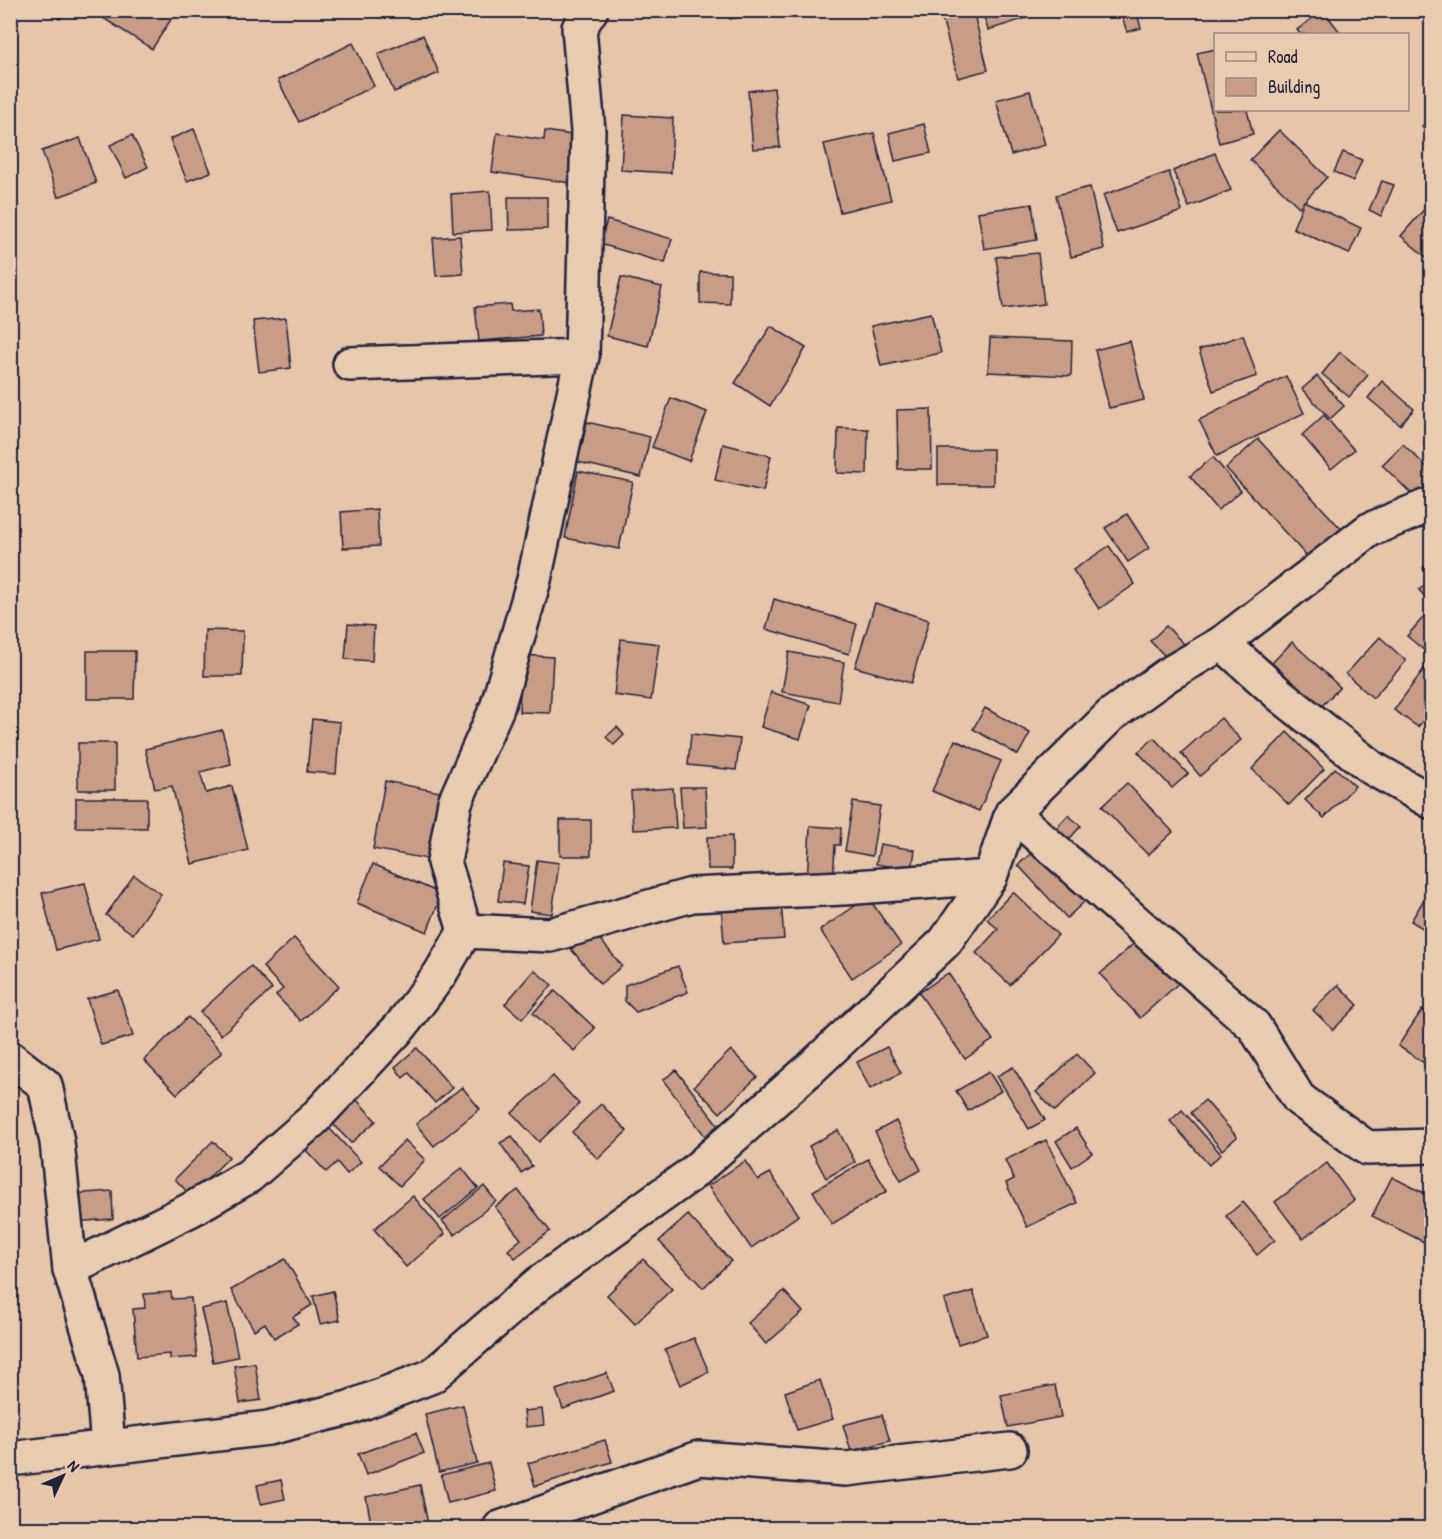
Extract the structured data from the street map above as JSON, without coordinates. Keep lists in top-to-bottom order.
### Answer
{
  "legend": ["Road", "Building"],
  "north": "top right"
}
